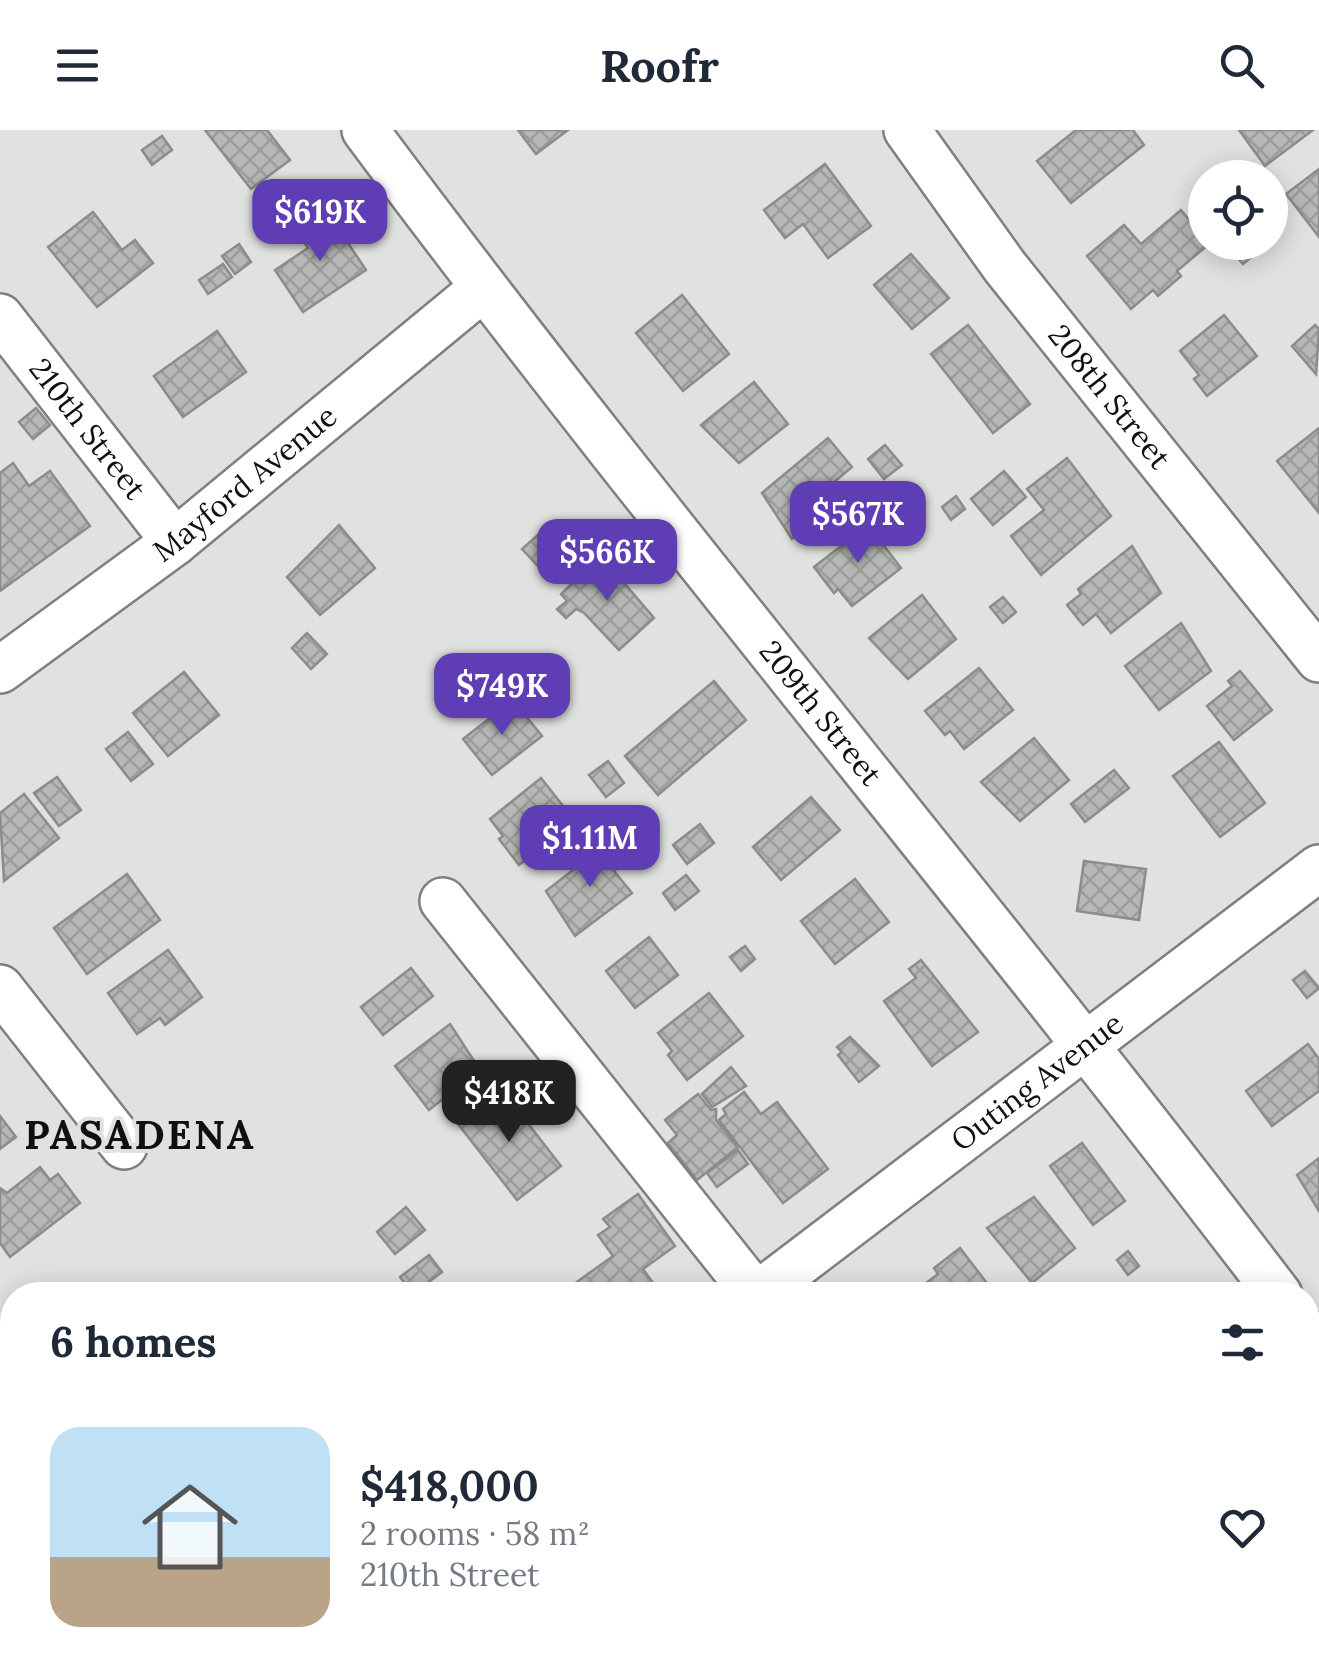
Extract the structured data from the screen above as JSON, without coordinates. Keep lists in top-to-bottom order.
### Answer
{
  "streets": {
    "street": [
      "208th Street",
      "210th Street",
      "Mayford Avenue",
      "209th Street",
      "Outing Avenue"
    ]
  },
  "crossings": [
    ["210th Street", "Mayford Avenue"],
    ["Mayford Avenue", "209th Street"],
    ["209th Street", "Outing Avenue"]
  ],
  "districts": ["PASADENA"],
  "page": {
    "header": "Roofr",
    "price": [
      "$619K",
      "$567K",
      "$566K",
      "$749K",
      "$1.11M",
      "$418K"
    ],
    "heading": "6 homes",
    "list": [
      {
        "name": "$418,000",
        "note": "2 rooms · 58 m² · 210th Street"
      }
    ]
  }
}
